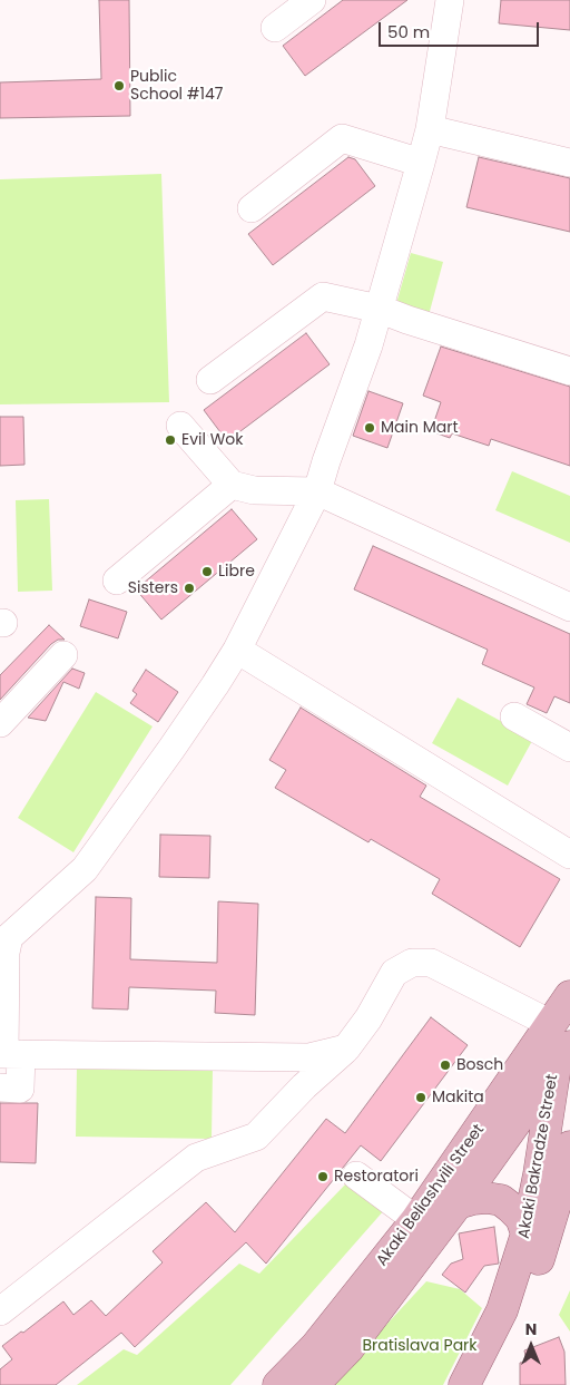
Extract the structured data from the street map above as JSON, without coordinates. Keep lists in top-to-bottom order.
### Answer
{
  "streets": {
    "main road": ["Akaki Bakradze Street", "Akaki Beliashvili Street"]
  },
  "crossings": [
    ["Akaki Bakradze Street", "Akaki Beliashvili Street"]
  ],
  "parks": ["Bratislava Park"],
  "places": [
    "Public School #147",
    "Main Mart",
    "Evil Wok",
    "Libre",
    "Sisters",
    "Bosch",
    "Makita",
    "Restoratori"
  ],
  "scale_bar": "50 m",
  "north": "top"
}
